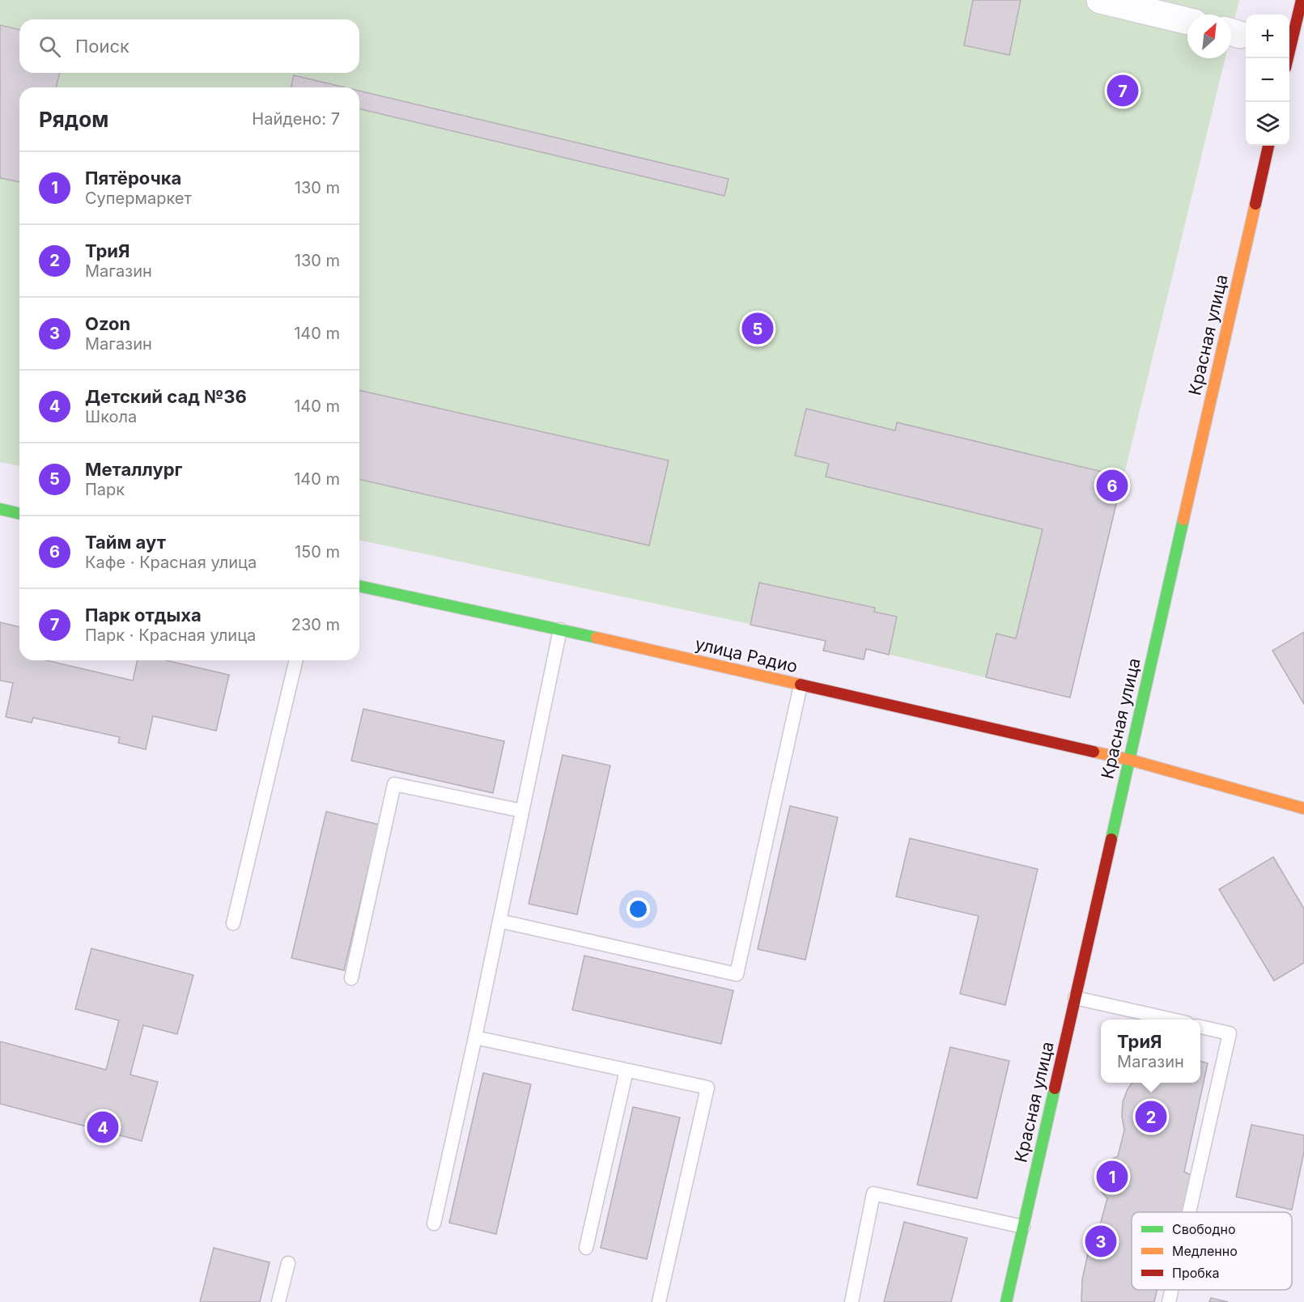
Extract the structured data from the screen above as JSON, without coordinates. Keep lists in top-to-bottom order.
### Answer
{
  "streets": {
    "main road": ["Красная улица", "улица Радио"]
  },
  "crossings": [
    ["Красная улица", "улица Радио"]
  ],
  "legend": ["Свободно", "Медленно", "Пробка"],
  "north": "top right",
  "page": {
    "map_buttons": ["+", "−"],
    "search": "Поиск",
    "pins": [
      "7",
      "5",
      "6",
      "2",
      "4",
      "1",
      "3"
    ],
    "heading": ["Рядом", "Найдено: 7"],
    "list": [
      {
        "mark": "1",
        "name": "Пятёрочка",
        "note": "Супермаркет",
        "value": "130 m"
      },
      {
        "mark": "2",
        "name": "ТриЯ",
        "note": "Магазин",
        "value": "130 m"
      },
      {
        "mark": "3",
        "name": "Ozon",
        "note": "Магазин",
        "value": "140 m"
      },
      {
        "mark": "4",
        "name": "Детский сад №36",
        "note": "Школа",
        "value": "140 m"
      },
      {
        "mark": "5",
        "name": "Металлург",
        "note": "Парк",
        "value": "140 m"
      },
      {
        "mark": "6",
        "name": "Тайм аут",
        "note": "Кафе · Красная улица",
        "value": "150 m"
      },
      {
        "mark": "7",
        "name": "Парк отдыха",
        "note": "Парк · Красная улица",
        "value": "230 m"
      }
    ],
    "popup": ["ТриЯ", "Магазин"]
  }
}
